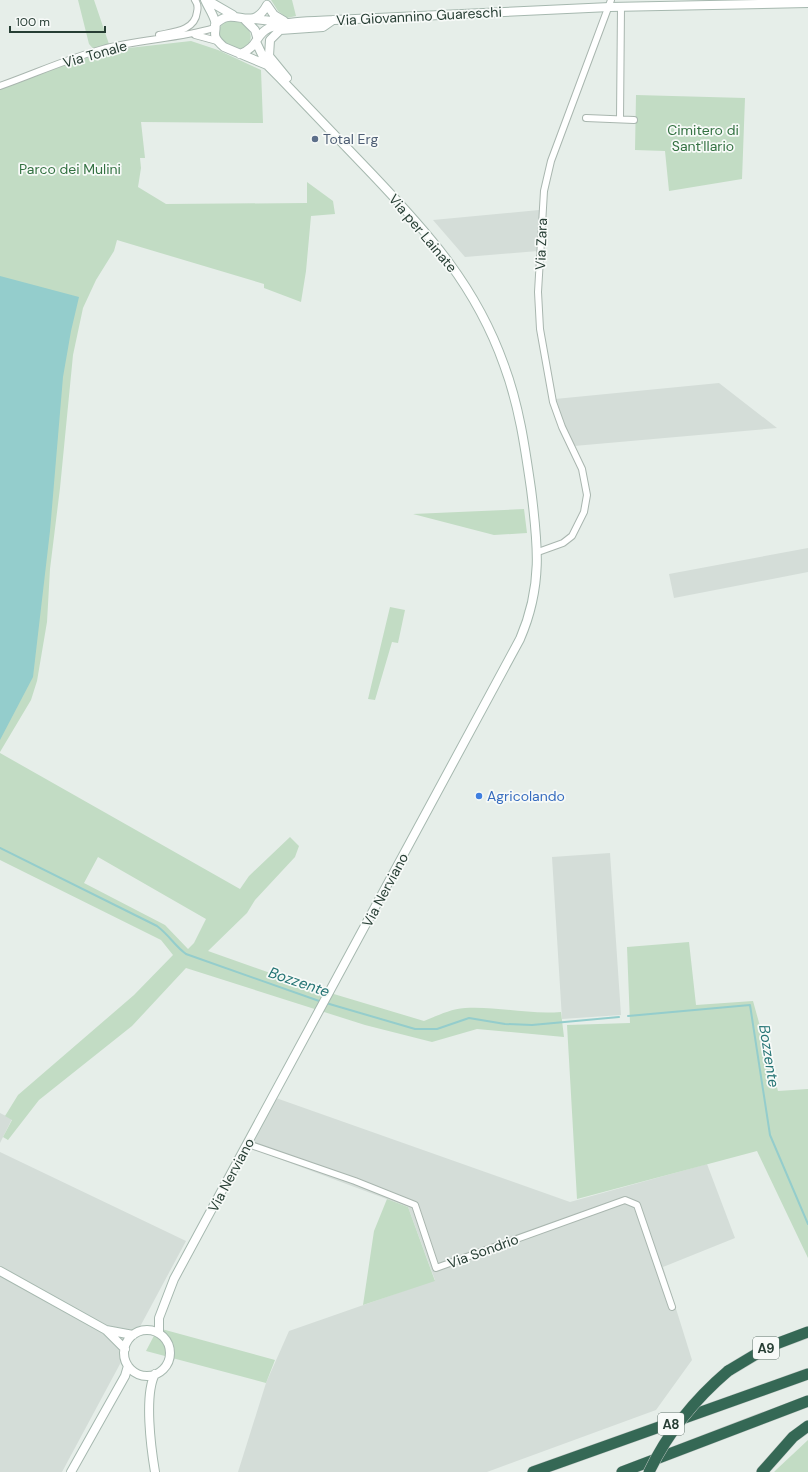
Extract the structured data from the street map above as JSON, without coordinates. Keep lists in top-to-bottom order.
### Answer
{
  "streets": {
    "highway": ["A9", "A8"],
    "street": [
      "Via Giovannino Guareschi",
      "Via Tonale",
      "Via per Lainate",
      "Via Zara",
      "Via Nerviano",
      "Via Sondrio"
    ]
  },
  "crossings": [
    ["Via Giovannino Guareschi", "Via Zara"],
    ["Via per Lainate", "Via Nerviano"],
    ["Via Zara", "Via Nerviano"],
    ["Via Nerviano", "Via Sondrio"]
  ],
  "water": ["Bozzente"],
  "parks": ["Cimitero di Sant'Ilario", "Parco dei Mulini"],
  "places": ["Total Erg", "Agricolando"],
  "scale_bar": "100 m"
}
